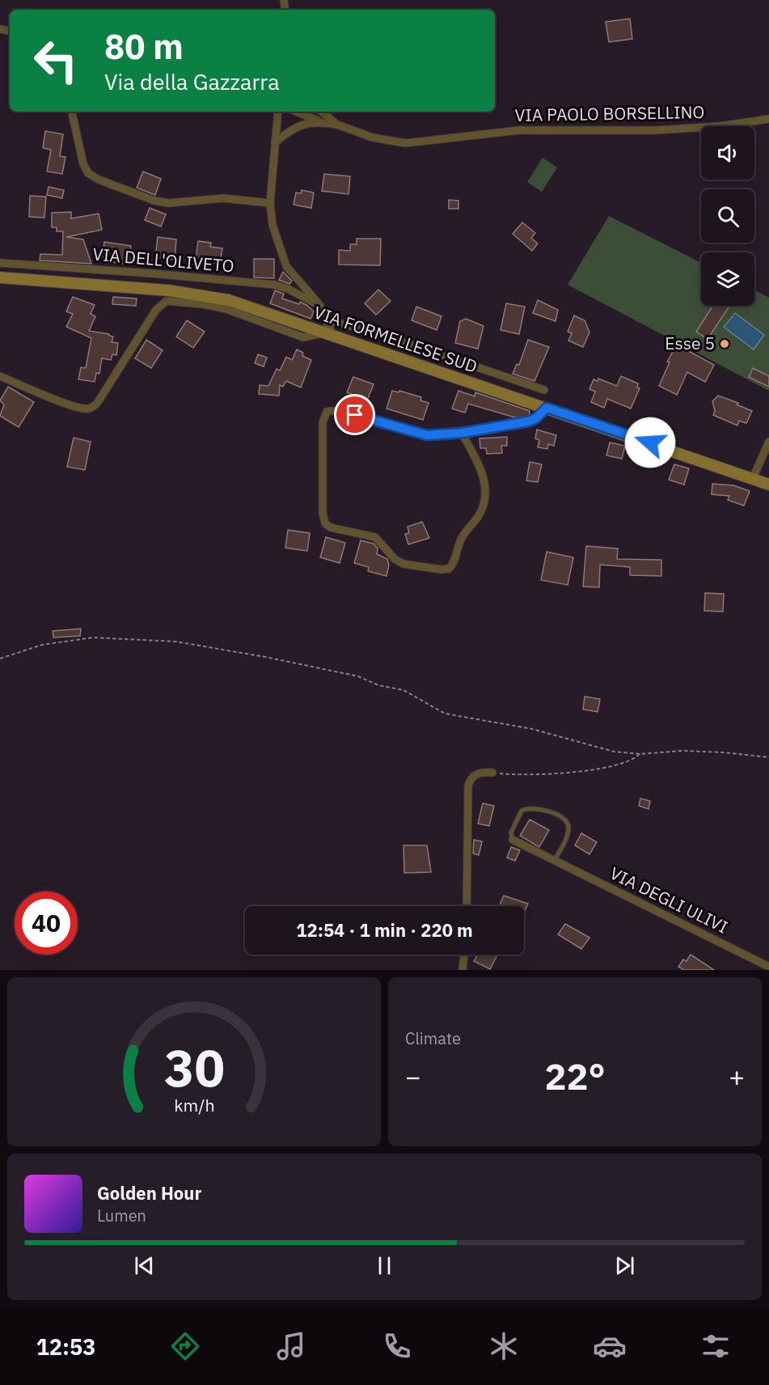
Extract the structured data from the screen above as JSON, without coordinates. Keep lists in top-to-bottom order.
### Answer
{
  "streets": {
    "street": [
      "VIA PAOLO BORSELLINO",
      "VIA DELL'OLIVETO",
      "VIA FORMELLESE SUD",
      "VIA DEGLI ULIVI"
    ]
  },
  "places": ["Esse 5"],
  "page": {
    "turn": ["80 m", "Via della Gazzarra"],
    "limit": "40",
    "trip": "12:54 · 1 min · 220 m",
    "tile": "Climate",
    "heat": ["−", "22°", "+"],
    "song": ["Golden Hour", "Lumen"],
    "tabs": "12:53",
    "gauge": ["30", "km/h"]
  }
}
